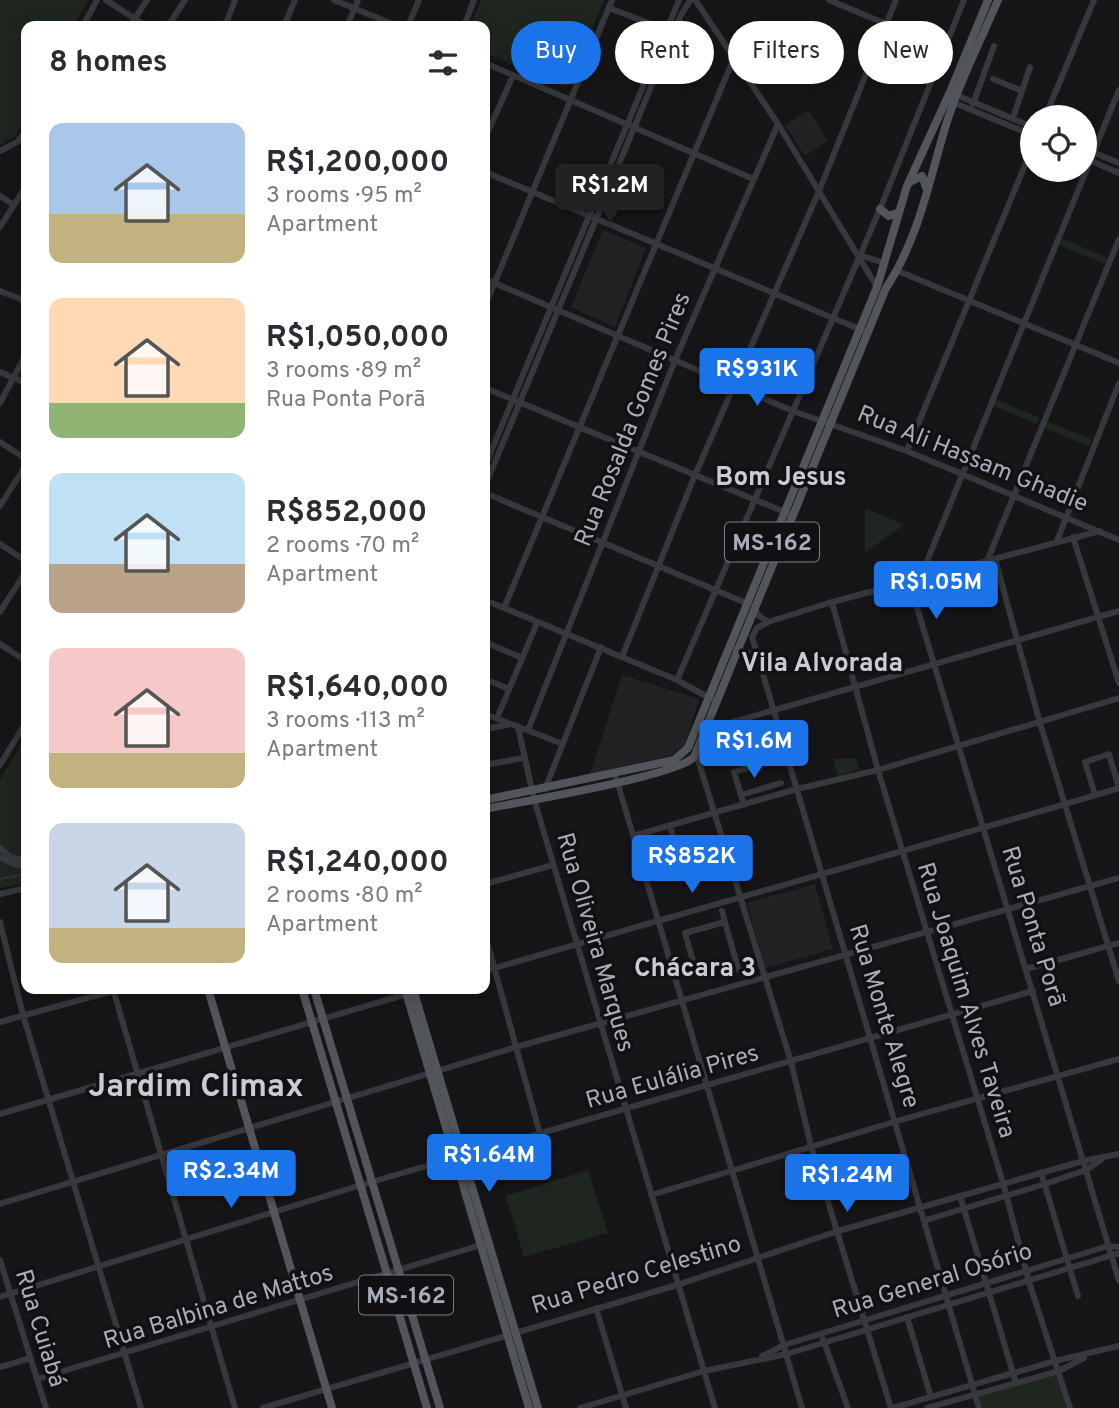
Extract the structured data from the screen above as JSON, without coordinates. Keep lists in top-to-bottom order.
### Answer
{
  "streets": {
    "main road": ["MS-162"],
    "street": [
      "Rua Rosalda Gomes Pires",
      "Rua Ali Hassam Ghadie",
      "Rua Ponta Porã",
      "Rua Oliveira Marques",
      "Rua Joaquim Alves Taveira",
      "Rua Monte Alegre",
      "Rua Eulália Pires",
      "Rua Pedro Celestino",
      "Rua General Osório",
      "Rua Balbina de Mattos",
      "Rua Cuiabá"
    ]
  },
  "crossings": [
    ["Rua Rosalda Gomes Pires", "Rua Ali Hassam Ghadie"],
    ["Rua Ali Hassam Ghadie", "MS-162"],
    ["MS-162", "Rua Oliveira Marques"],
    ["MS-162", "Rua Eulália Pires"],
    ["MS-162", "Rua Pedro Celestino"],
    ["MS-162", "Rua Balbina de Mattos"],
    ["Rua Ponta Porã", "Rua Eulália Pires"],
    ["Rua Ponta Porã", "Rua Pedro Celestino"],
    ["Rua Ponta Porã", "Rua General Osório"],
    ["Rua Oliveira Marques", "Rua Eulália Pires"],
    ["Rua Oliveira Marques", "Rua Pedro Celestino"],
    ["Rua Oliveira Marques", "Rua General Osório"],
    ["Rua Joaquim Alves Taveira", "Rua Eulália Pires"],
    ["Rua Joaquim Alves Taveira", "Rua Pedro Celestino"],
    ["Rua Joaquim Alves Taveira", "Rua General Osório"],
    ["Rua Monte Alegre", "Rua Eulália Pires"],
    ["Rua Monte Alegre", "Rua Pedro Celestino"],
    ["Rua Monte Alegre", "Rua General Osório"],
    ["Rua Eulália Pires", "Rua Cuiabá"],
    ["Rua Balbina de Mattos", "Rua Cuiabá"]
  ],
  "districts": [
    "Bom Jesus",
    "Vila Alvorada",
    "Chácara 3",
    "Jardim Climax"
  ],
  "page": {
    "chip": [
      "Buy",
      "Rent",
      "Filters",
      "New"
    ],
    "heading": "8 homes",
    "list": [
      {
        "name": "R$1,200,000",
        "note": "3 rooms · 95 m² · Apartment"
      },
      {
        "name": "R$1,050,000",
        "note": "3 rooms · 89 m² · Rua Ponta Porã"
      },
      {
        "name": "R$852,000",
        "note": "2 rooms · 70 m² · Apartment"
      },
      {
        "name": "R$1,640,000",
        "note": "3 rooms · 113 m² · Apartment"
      },
      {
        "name": "R$1,240,000",
        "note": "2 rooms · 80 m² · Apartment"
      }
    ],
    "price": [
      "R$1.2M",
      "R$931K",
      "R$1.05M",
      "R$1.6M",
      "R$852K",
      "R$1.64M",
      "R$2.34M",
      "R$1.24M"
    ]
  }
}
